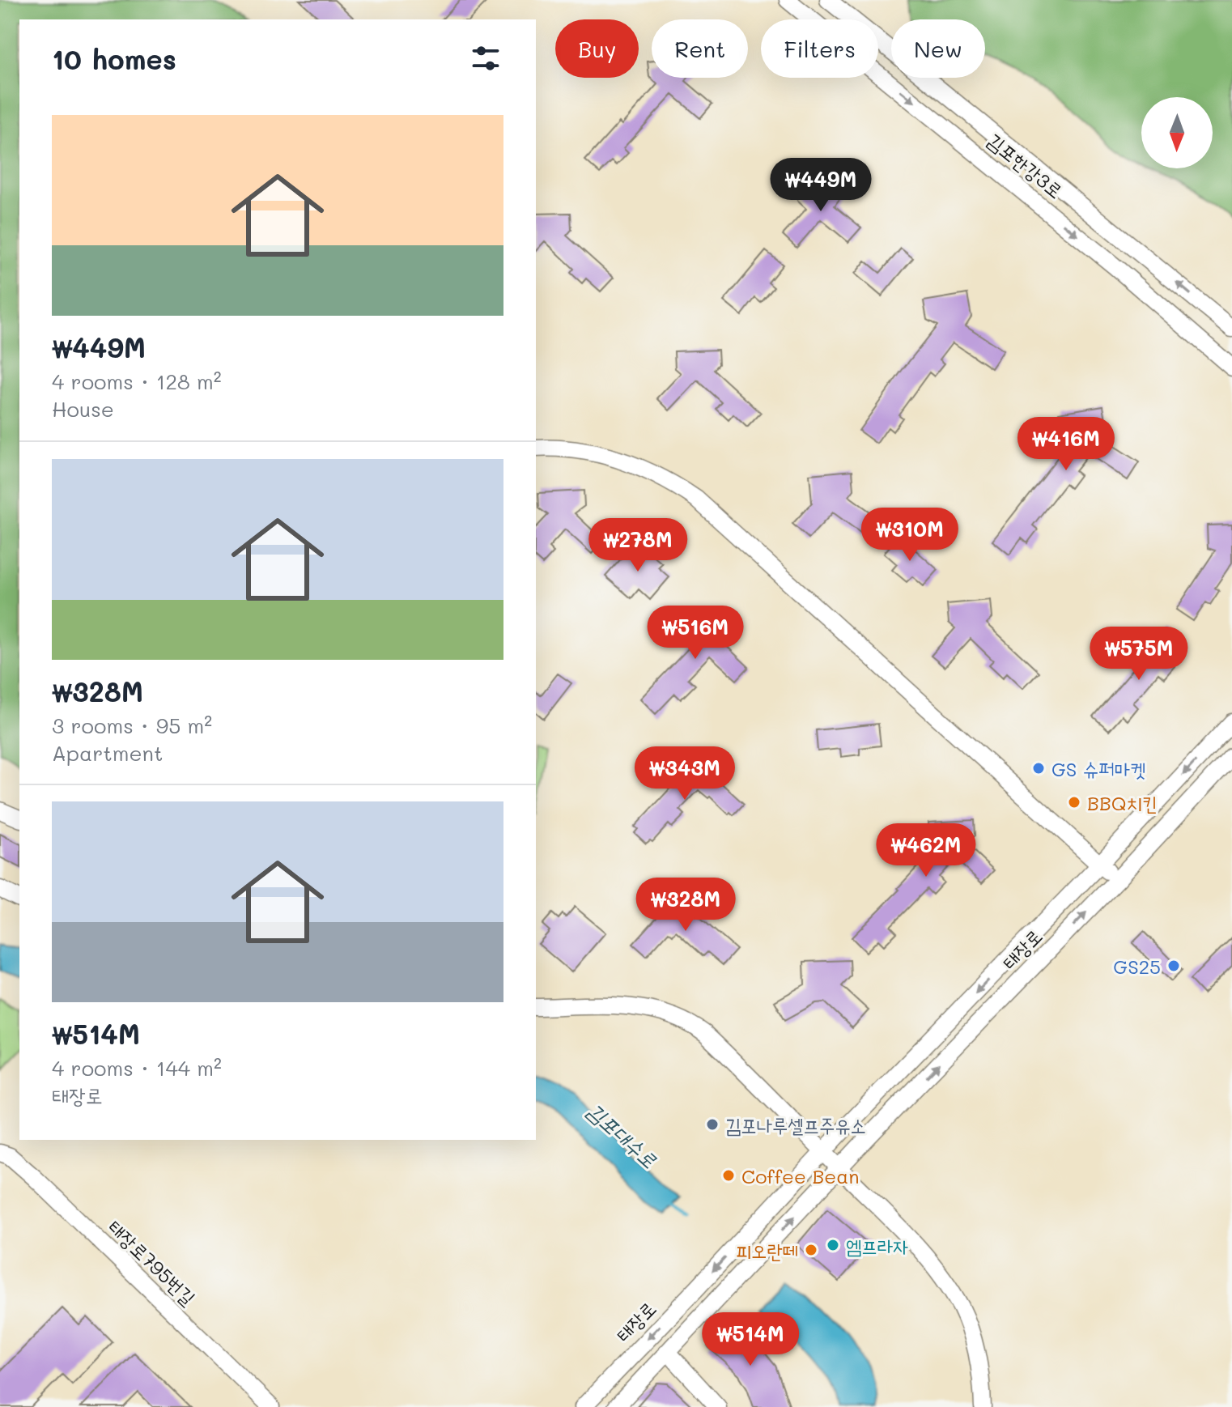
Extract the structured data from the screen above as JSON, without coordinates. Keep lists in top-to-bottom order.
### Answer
{
  "streets": {
    "street": ["김포한강3로", "태장로", "태장로795번길"]
  },
  "water": ["김포대수로"],
  "places": [
    "GS 슈퍼마켓",
    "BBQ치킨",
    "GS25",
    "김포나루셀프주유소",
    "Coffee Bean",
    "엠프라자",
    "피오란떼"
  ],
  "north": "bottom",
  "page": {
    "chip": [
      "Buy",
      "Rent",
      "Filters",
      "New"
    ],
    "heading": "10 homes",
    "list": [
      {
        "name": "₩449M",
        "note": "4 rooms · 128 m² · House"
      },
      {
        "name": "₩328M",
        "note": "3 rooms · 95 m² · Apartment"
      },
      {
        "name": "₩514M",
        "note": "4 rooms · 144 m² · 태장로"
      }
    ],
    "price": [
      "₩449M",
      "₩416M",
      "₩310M",
      "₩278M",
      "₩516M",
      "₩575M",
      "₩343M",
      "₩462M",
      "₩328M",
      "₩514M"
    ]
  }
}
